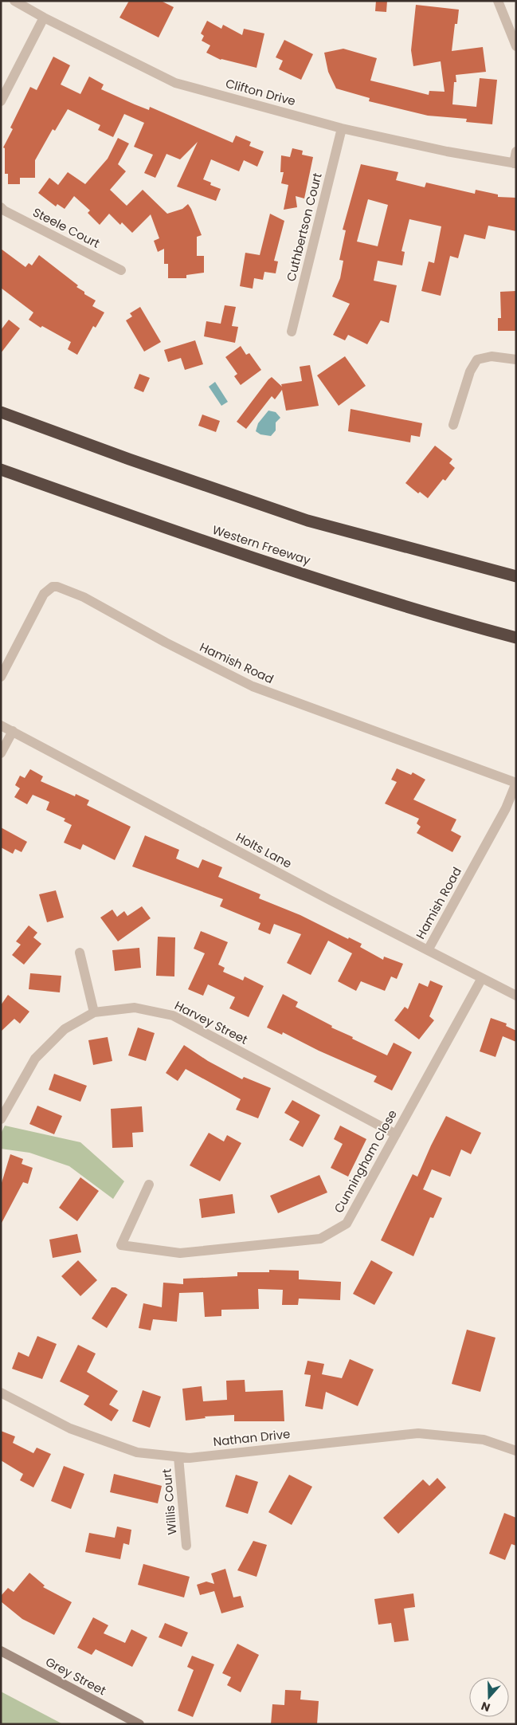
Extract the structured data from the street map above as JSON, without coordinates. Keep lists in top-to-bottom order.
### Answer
{
  "streets": {
    "highway": ["Western Freeway"],
    "street": [
      "Clifton Drive",
      "Cuthbertson Court",
      "Steele Court",
      "Hamish Road",
      "Holts Lane",
      "Harvey Street",
      "Cunningham Close",
      "Nathan Drive",
      "Willis Court",
      "Grey Street"
    ]
  },
  "crossings": [
    ["Clifton Drive", "Cuthbertson Court"],
    ["Hamish Road", "Holts Lane"],
    ["Holts Lane", "Cunningham Close"],
    ["Harvey Street", "Cunningham Close"],
    ["Nathan Drive", "Willis Court"]
  ],
  "north": "bottom"
}
